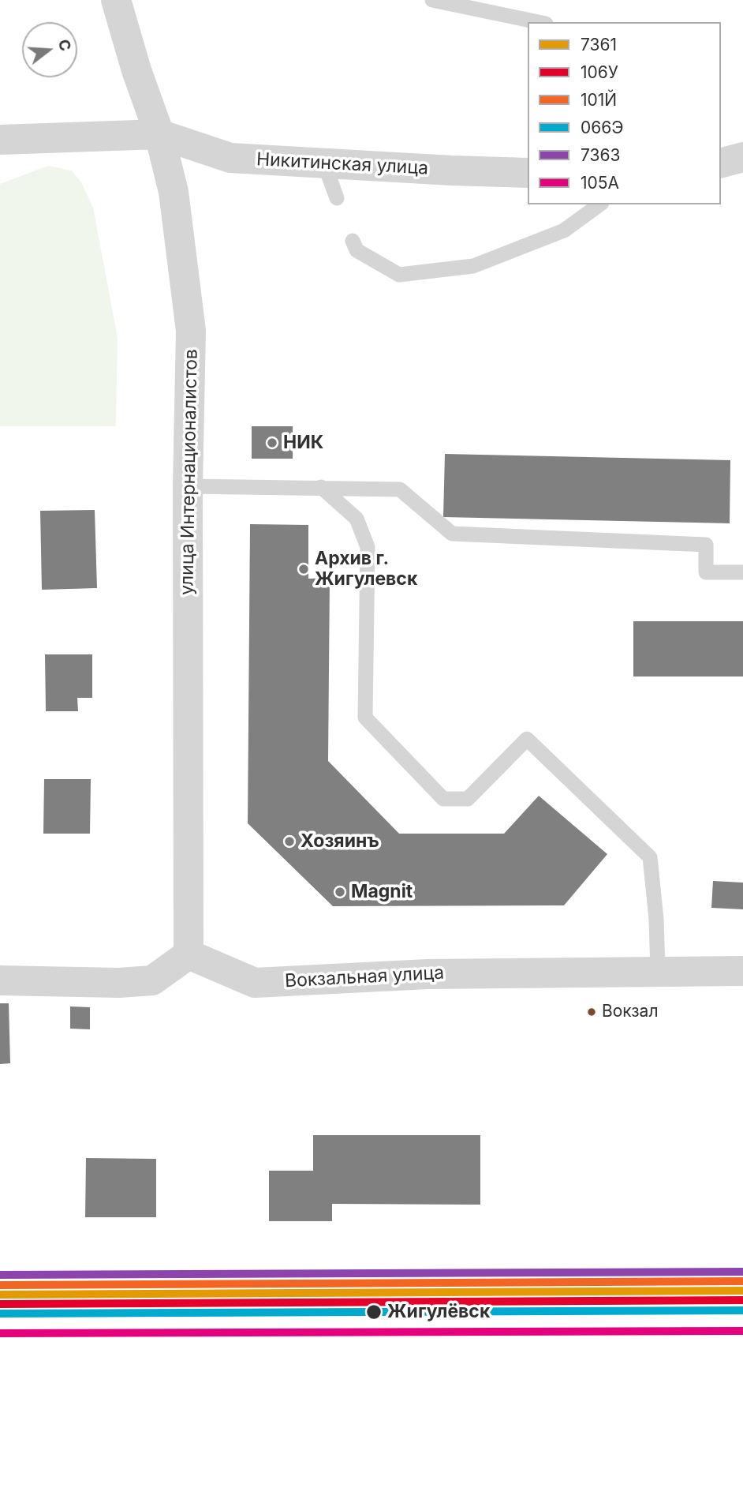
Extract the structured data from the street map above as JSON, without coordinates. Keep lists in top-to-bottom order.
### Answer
{
  "streets": {
    "street": ["Никитинская улица", "улица Интернационалистов", "Вокзальная улица"]
  },
  "crossings": [
    ["Никитинская улица", "улица Интернационалистов"],
    ["улица Интернационалистов", "Вокзальная улица"]
  ],
  "places": [
    "НИК",
    "Архив г. Жигулевск",
    "Хозяинъ",
    "Magnit",
    "Вокзал",
    "Жигулёвск"
  ],
  "lines": [
    "transit line 7363",
    "transit line 101Й",
    "transit line 7361",
    "transit line 106У",
    "transit line 066Э",
    "transit line 105А"
  ],
  "legend": [
    "7361",
    "106У",
    "101Й",
    "066Э",
    "7363",
    "105А"
  ],
  "north": "right"
}
